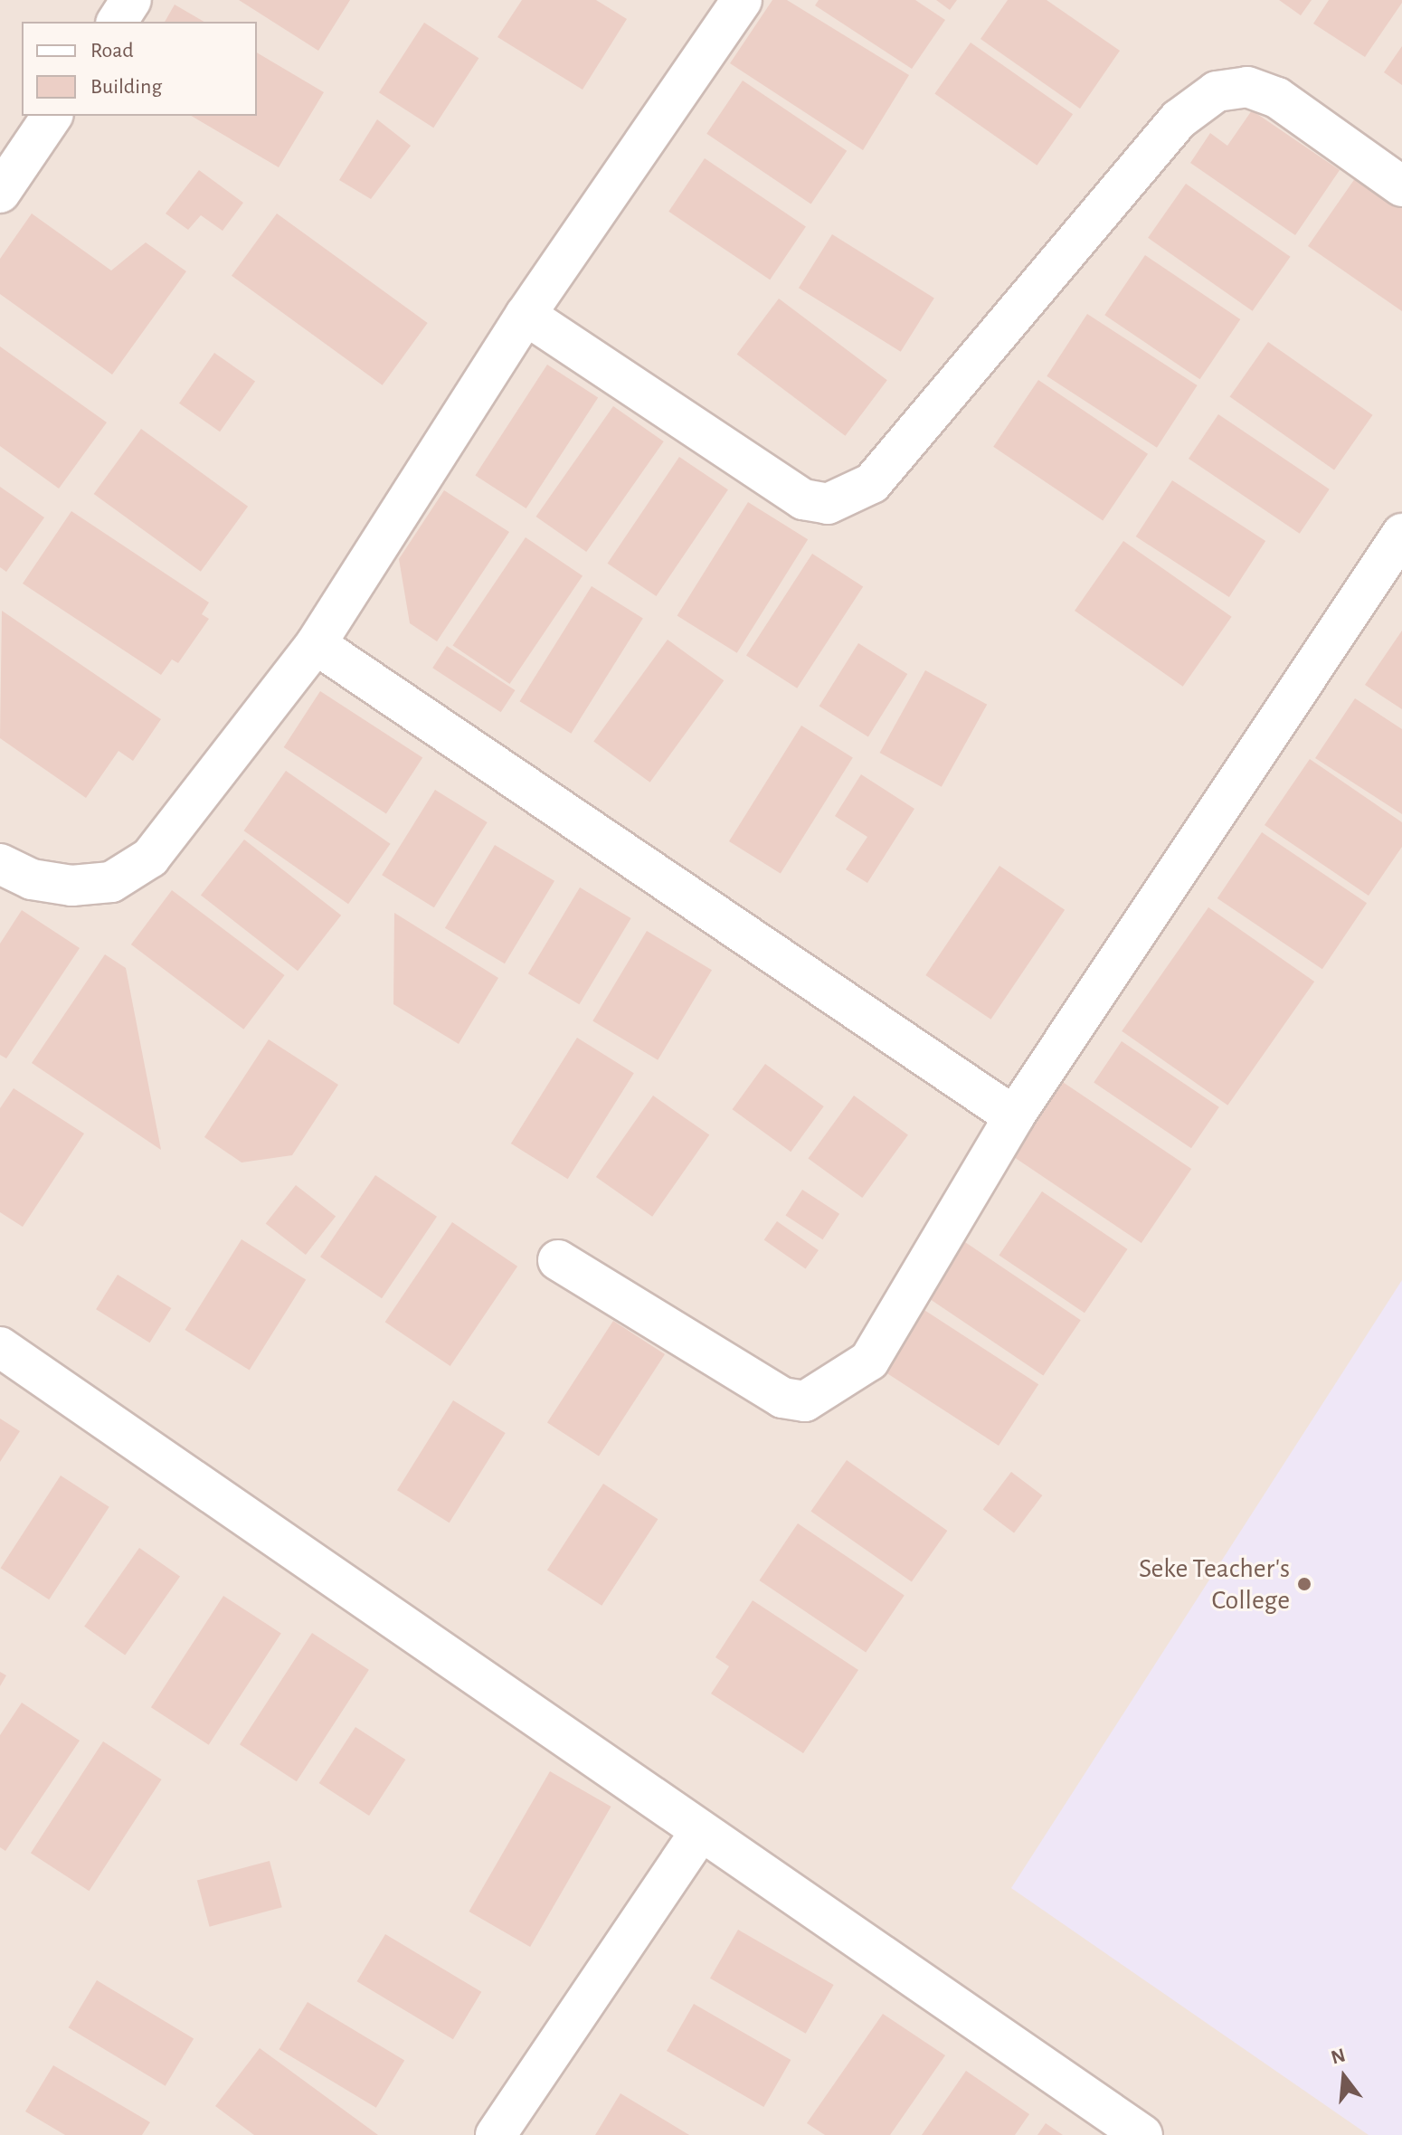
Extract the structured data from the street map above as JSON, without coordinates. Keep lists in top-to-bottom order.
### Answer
{
  "places": ["Seke Teacher's College"],
  "legend": ["Road", "Building"],
  "north": "top"
}
